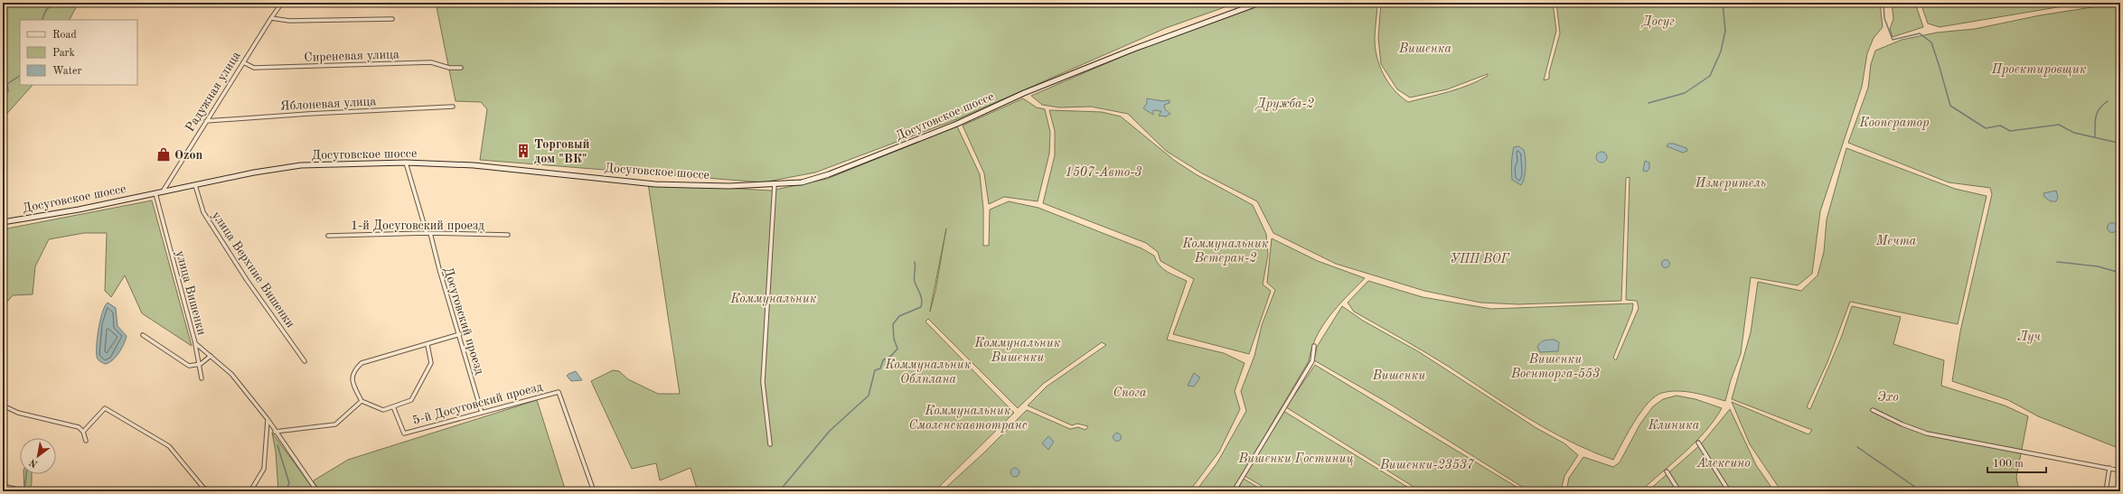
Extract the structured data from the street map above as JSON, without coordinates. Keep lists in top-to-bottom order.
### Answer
{
  "streets": {
    "main road": ["Досуговское шоссе"],
    "street": [
      "Сиреневая улица",
      "Радужная улица",
      "Яблоневая улица",
      "1-й Досуговский проезд",
      "улица Верхние Вишенки",
      "улица Вишенки",
      "Досуговский проезд",
      "5-й Досуговский проезд"
    ]
  },
  "crossings": [
    ["Сиреневая улица", "Радужная улица"],
    ["Радужная улица", "Яблоневая улица"],
    ["Радужная улица", "Досуговское шоссе"],
    ["Досуговское шоссе", "улица Верхние Вишенки"],
    ["Досуговское шоссе", "улица Вишенки"],
    ["1-й Досуговский проезд", "Досуговский проезд"],
    ["Досуговский проезд", "5-й Досуговский проезд"]
  ],
  "parks": [
    "Досуг",
    "Вишенка",
    "Проектировщик",
    "Дружба-2",
    "Кооператор",
    "1507-Авто-3",
    "Измеритель",
    "Мечта",
    "Коммунальник Ветеран-2",
    "УПП ВОГ",
    "Коммунальник",
    "Луч",
    "Коммунальник Вишенки",
    "Вишенки Военторга-553",
    "Коммунальник Облплана",
    "Вишенки",
    "Спога",
    "Эхо",
    "Коммунальник Смоленскавтотранс",
    "Клиника",
    "Вишенки Гостиниц",
    "Алексино",
    "Вишенки-23537"
  ],
  "places": {
    "building": ["Торговый дом \"ВК\""],
    "shop": ["Ozon"]
  },
  "legend": ["Road", "Park", "Water"],
  "scale_bar": "100 m",
  "north": "bottom left"
}
